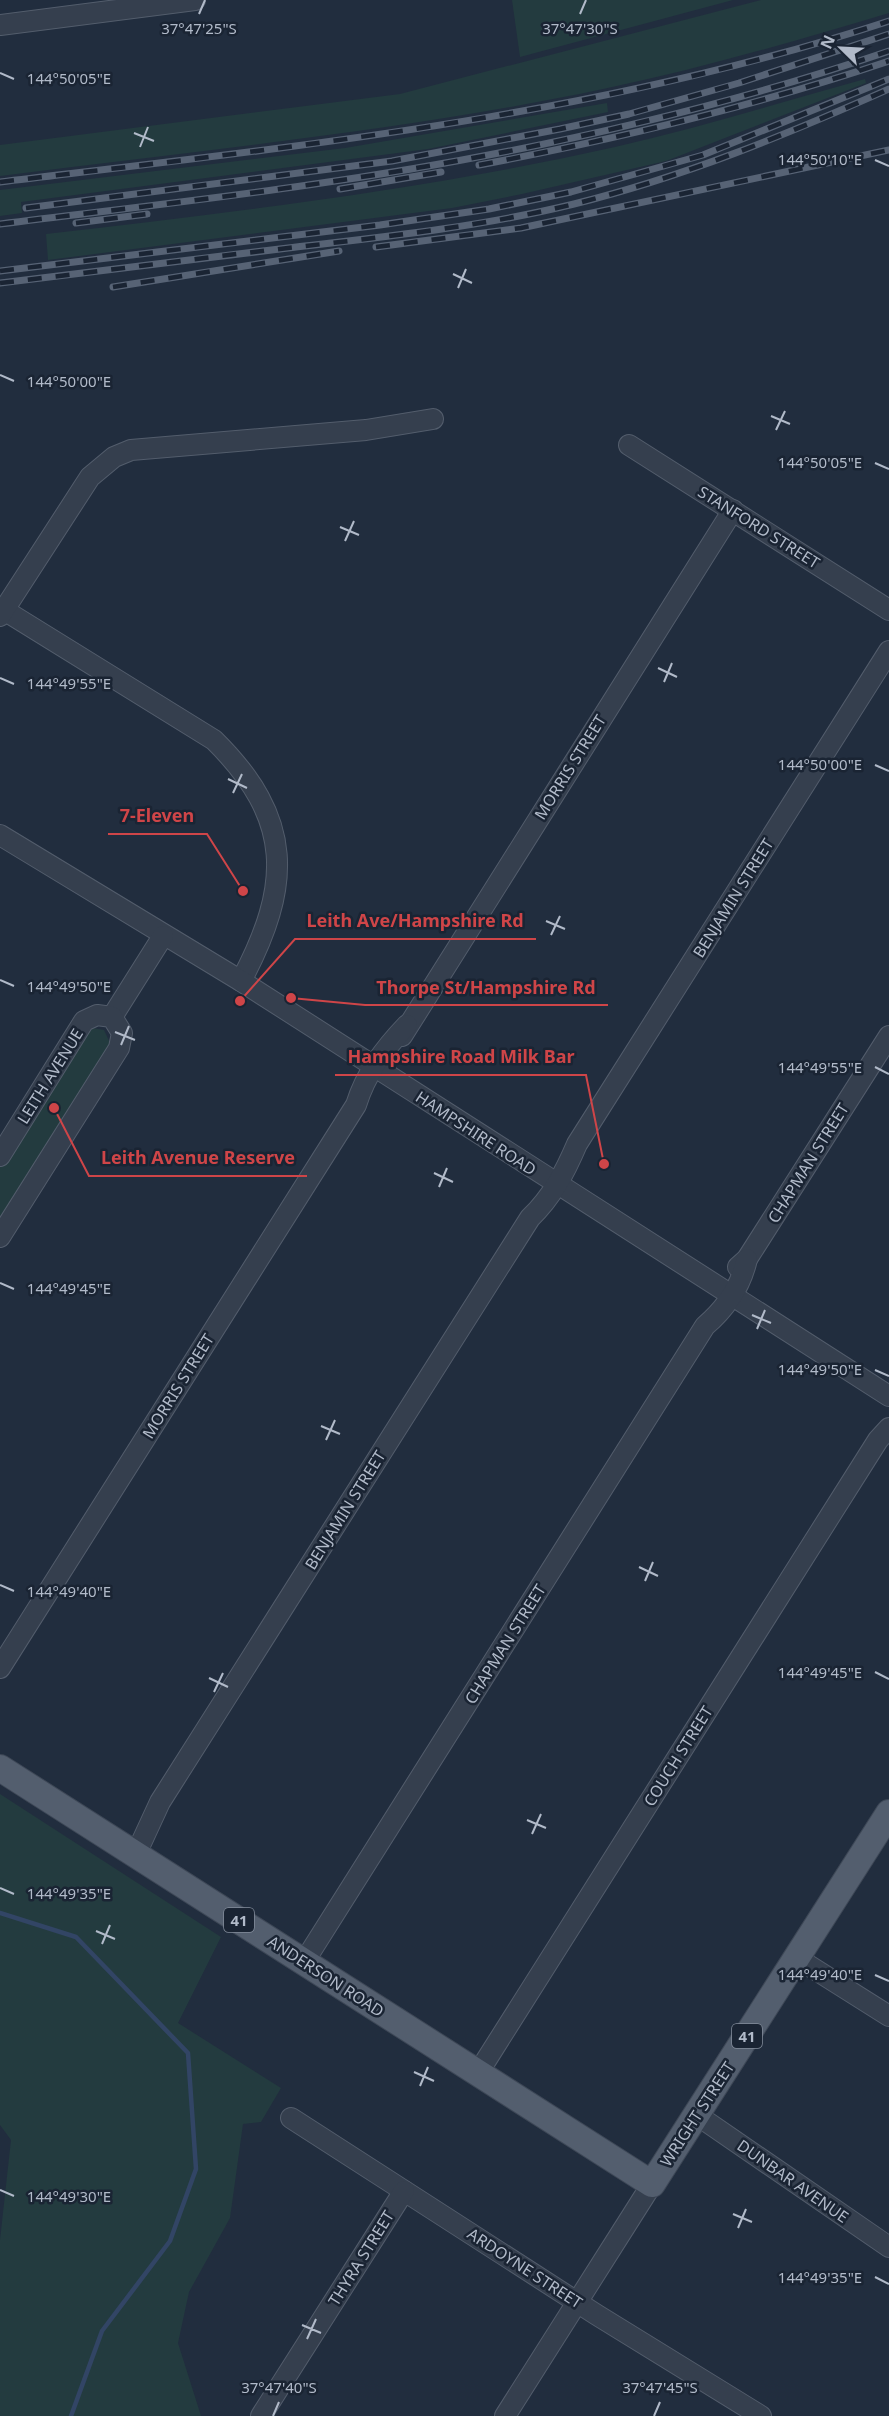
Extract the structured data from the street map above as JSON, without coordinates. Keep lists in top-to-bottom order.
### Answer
{
  "streets": {
    "main road": ["41", "ANDERSON ROAD", "WRIGHT STREET"],
    "street": [
      "STANFORD STREET",
      "MORRIS STREET",
      "BENJAMIN STREET",
      "LEITH AVENUE",
      "HAMPSHIRE ROAD",
      "CHAPMAN STREET",
      "COUCH STREET",
      "DUNBAR AVENUE",
      "THYRA STREET",
      "ARDOYNE STREET"
    ]
  },
  "crossings": [
    ["STANFORD STREET", "MORRIS STREET"],
    ["MORRIS STREET", "HAMPSHIRE ROAD"],
    ["BENJAMIN STREET", "HAMPSHIRE ROAD"],
    ["BENJAMIN STREET", "ANDERSON ROAD"],
    ["HAMPSHIRE ROAD", "CHAPMAN STREET"],
    ["CHAPMAN STREET", "ANDERSON ROAD"],
    ["COUCH STREET", "ANDERSON ROAD"],
    ["ANDERSON ROAD", "WRIGHT STREET"],
    ["WRIGHT STREET", "DUNBAR AVENUE"],
    ["WRIGHT STREET", "ARDOYNE STREET"],
    ["THYRA STREET", "ARDOYNE STREET"]
  ],
  "places": [
    "7-Eleven",
    "Thorpe St/Hampshire Rd",
    "Leith Ave/Hampshire Rd",
    "Leith Avenue Reserve",
    "Hampshire Road Milk Bar"
  ],
  "north": "top left",
  "coordinates": [
    "37°47'25\"S",
    "37°47'30\"S",
    "144°50'05\"E",
    "144°50'10\"E",
    "144°50'00\"E",
    "144°49'55\"E",
    "144°49'50\"E",
    "144°49'45\"E",
    "144°49'40\"E",
    "144°49'35\"E",
    "144°49'30\"E",
    "37°47'40\"S",
    "37°47'45\"S"
  ]
}
